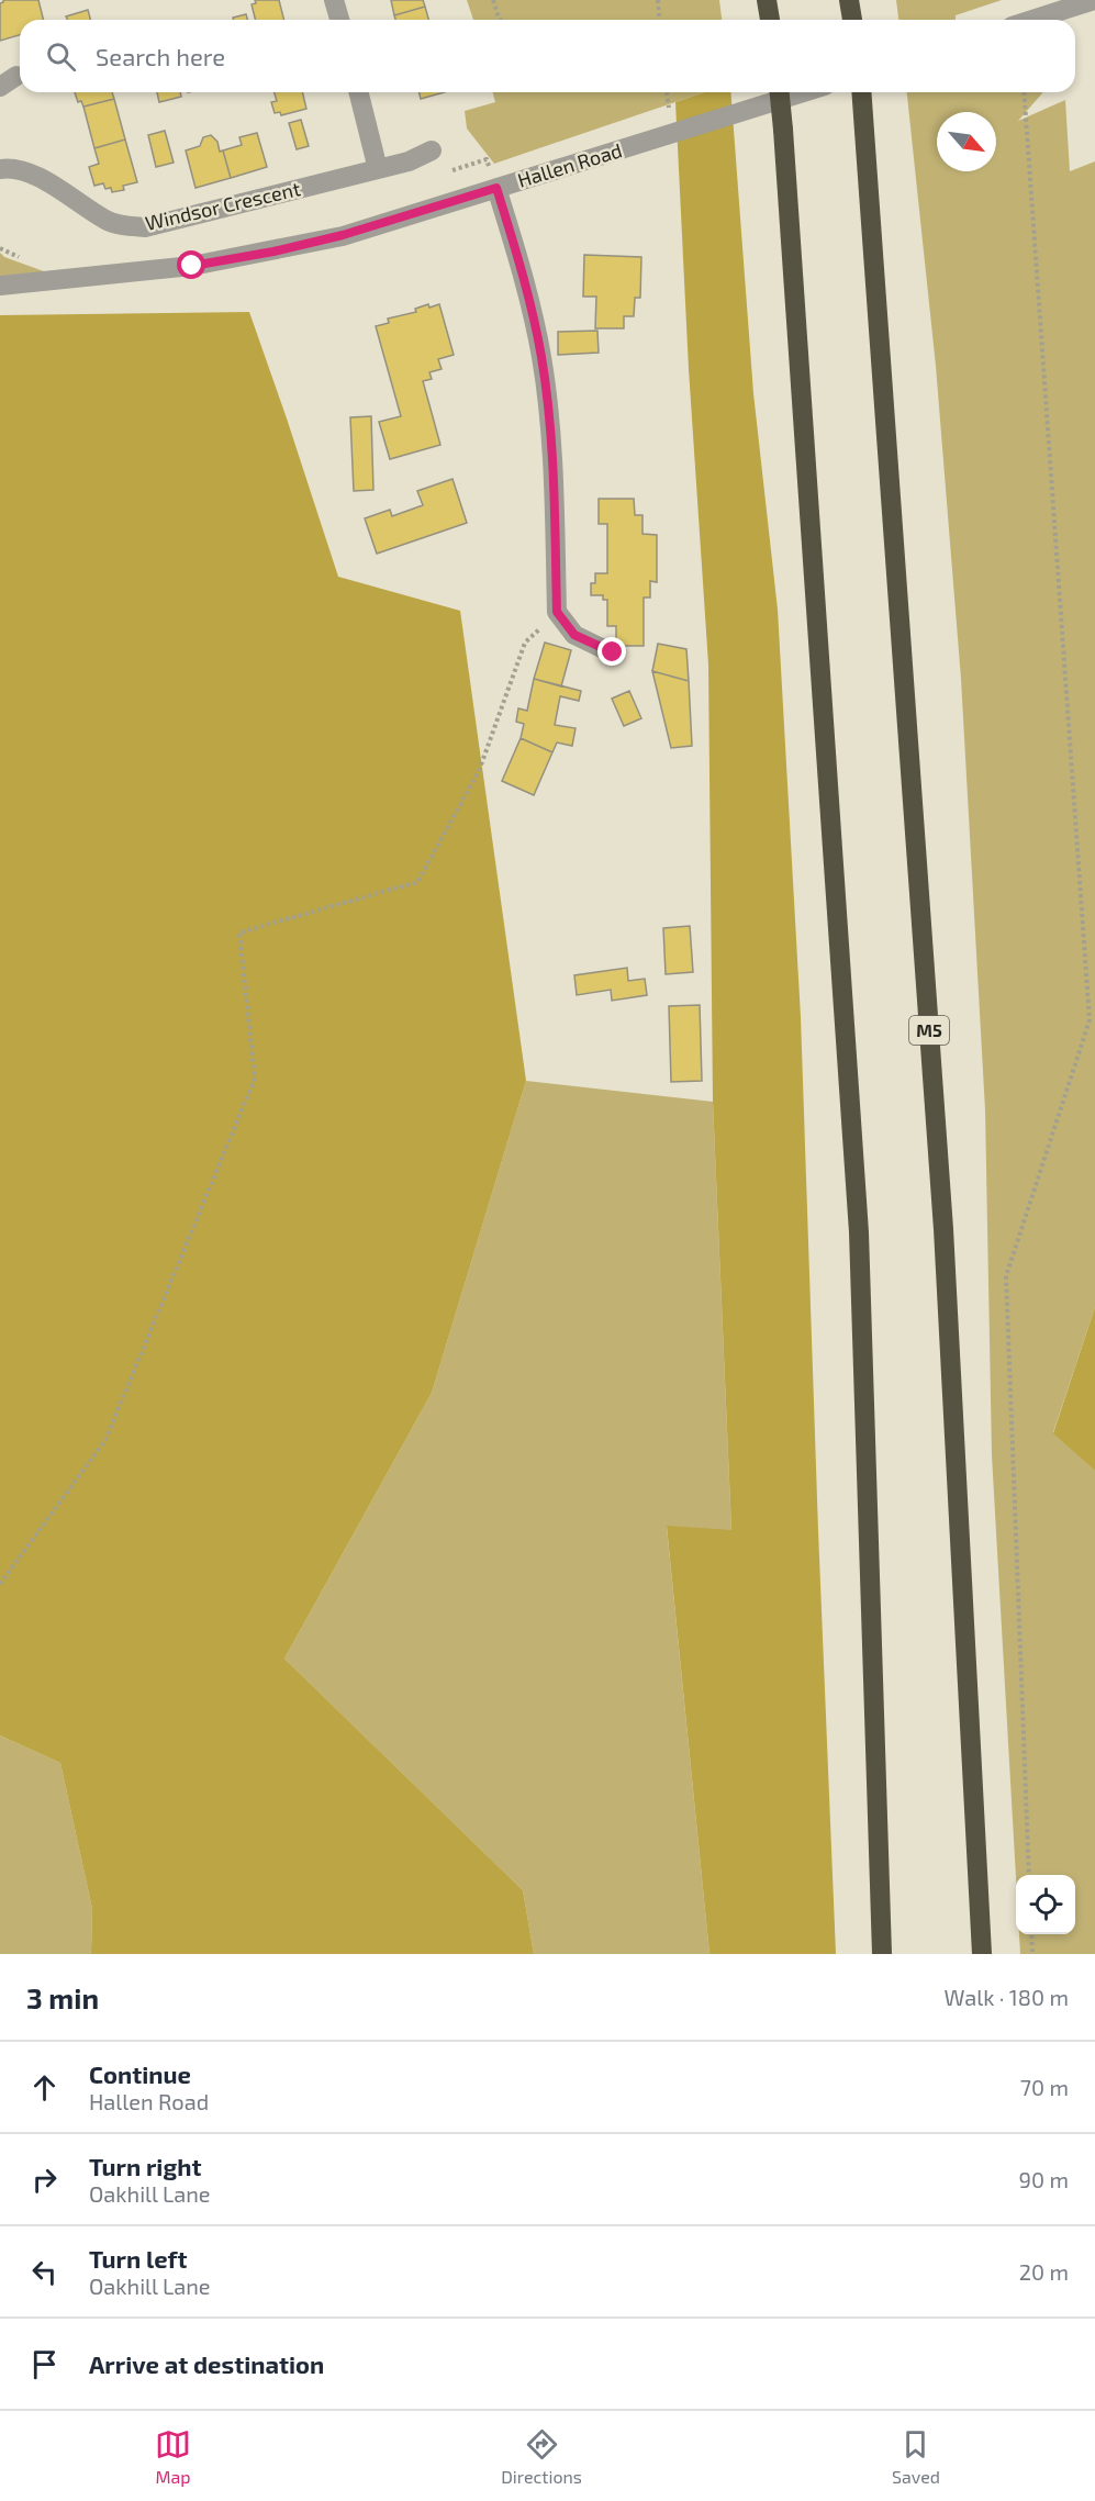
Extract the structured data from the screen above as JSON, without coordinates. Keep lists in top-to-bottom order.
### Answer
{
  "streets": {
    "highway": ["M5"],
    "street": ["Hallen Road", "Windsor Crescent"]
  },
  "north": "bottom right",
  "page": {
    "search": "Search here",
    "heading": ["3 min", "Walk · 180 m"],
    "list": [
      ["Continue", "Hallen Road", "70 m"],
      ["Turn right", "Oakhill Lane", "90 m"],
      ["Turn left", "Oakhill Lane", "20 m"],
      "Arrive at destination"
    ],
    "nav": ["Map", "Directions", "Saved"]
  }
}
